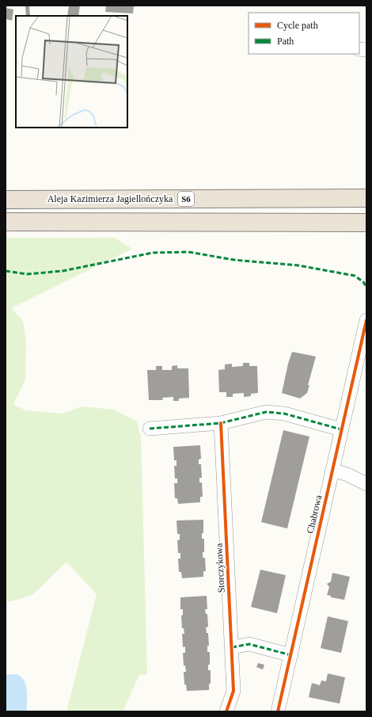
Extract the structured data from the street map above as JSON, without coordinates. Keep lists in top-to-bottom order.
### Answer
{
  "streets": {
    "highway": ["Aleja Kazimierza Jagiellończyka", "S6"],
    "street": ["Chabrowa", "Storczykowa"]
  },
  "legend": ["Cycle path", "Path"]
}
